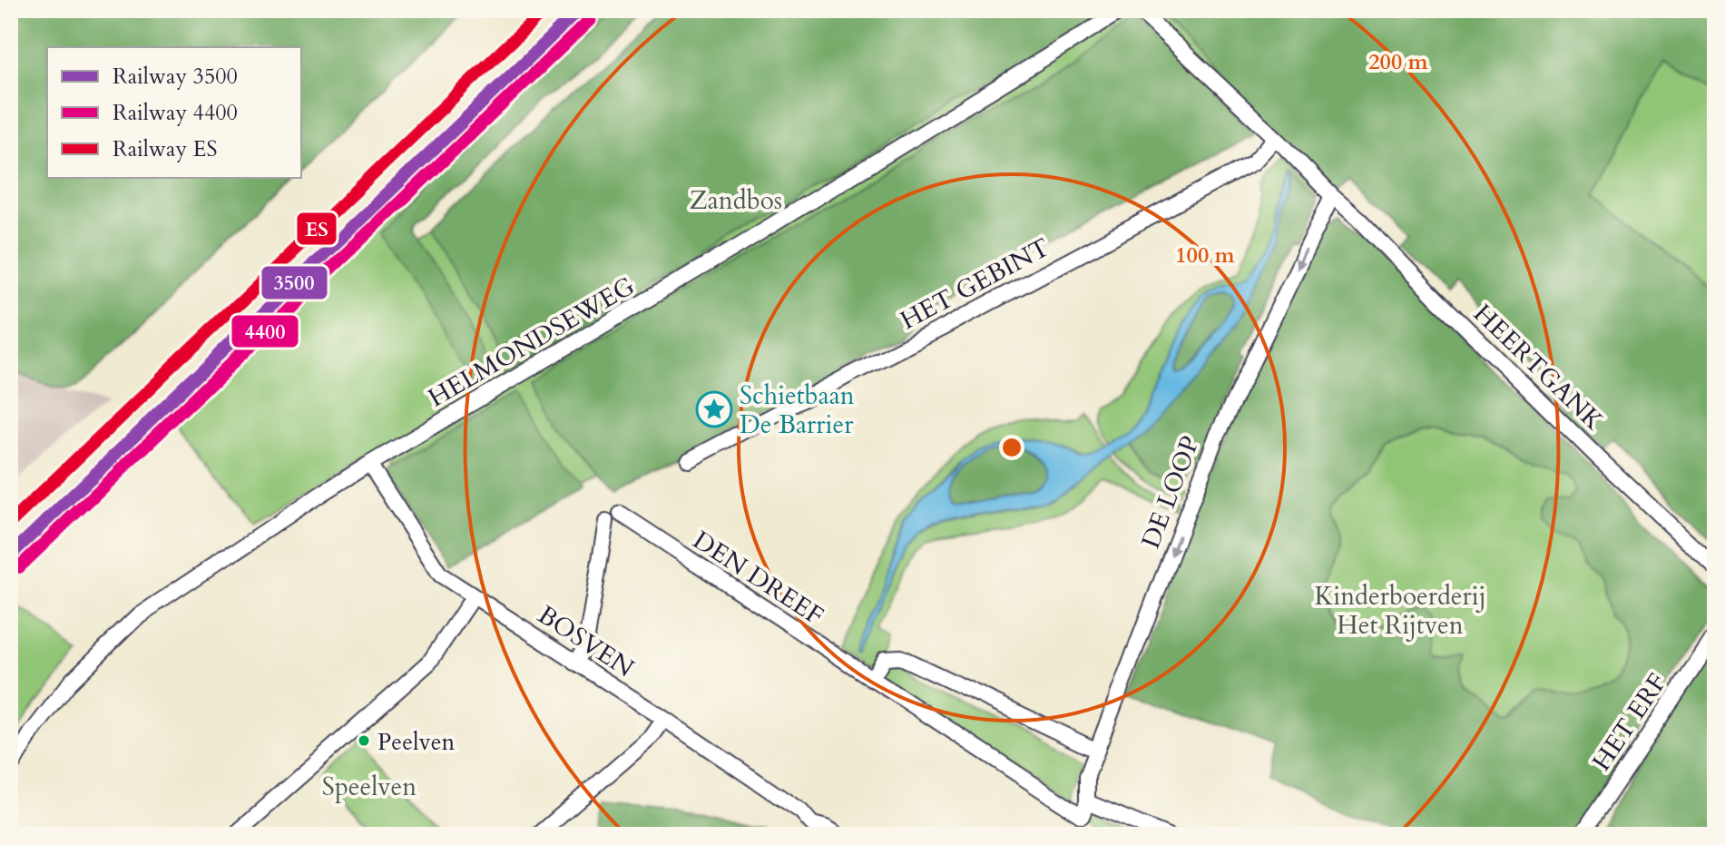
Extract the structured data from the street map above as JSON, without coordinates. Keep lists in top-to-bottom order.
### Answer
{
  "streets": {
    "street": [
      "HET GEBINT",
      "HELMONDSEWEG",
      "HEERTGANK",
      "DE LOOP",
      "DEN DREEF",
      "BOSVEN",
      "HET ERF"
    ]
  },
  "crossings": [
    ["HELMONDSEWEG", "BOSVEN"],
    ["HEERTGANK", "DE LOOP"],
    ["DE LOOP", "DEN DREEF"]
  ],
  "one_way": ["DE LOOP"],
  "parks": ["Zandbos", "Kinderboerderij Het Rijtven", "Speelven"],
  "places": {
    "place": ["Schietbaan De Barrier"],
    "other": ["Peelven"]
  },
  "lines": ["rail line 3500", "rail line ES", "rail line 4400"],
  "legend": ["Railway 3500", "Railway 4400", "Railway ES"],
  "rings": ["200 m", "100 m"]
}
